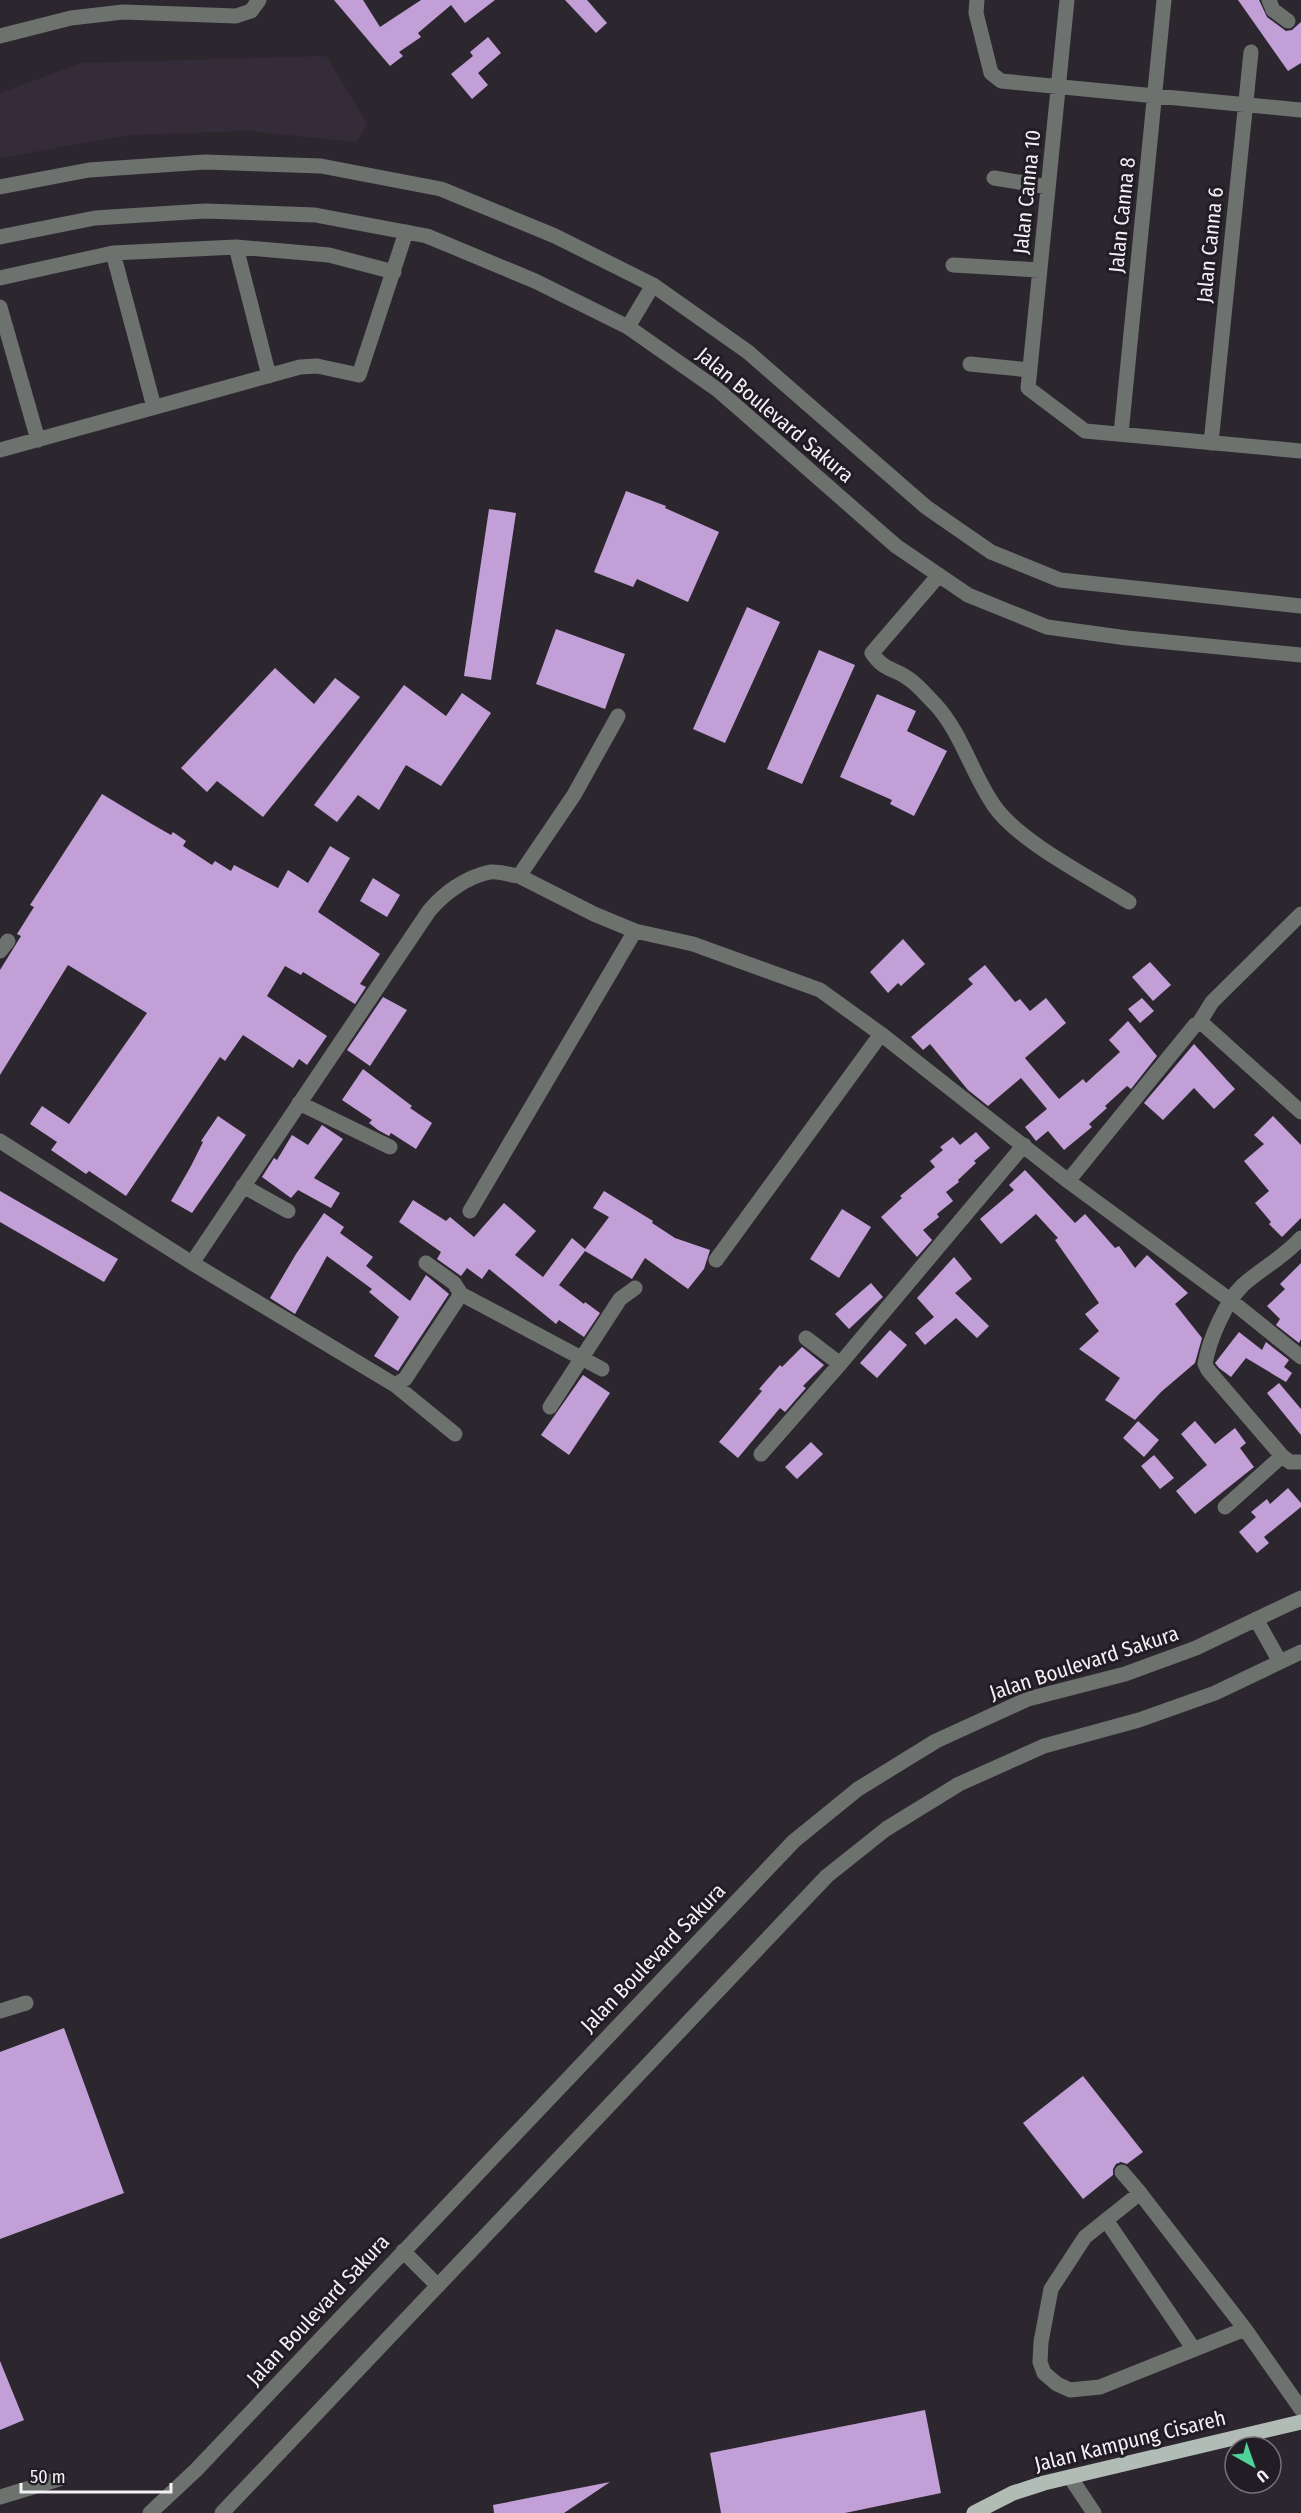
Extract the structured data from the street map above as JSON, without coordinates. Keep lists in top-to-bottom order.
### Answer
{
  "streets": {
    "main road": ["Jalan Kampung Cisareh"],
    "street": [
      "Jalan Canna 10",
      "Jalan Canna 8",
      "Jalan Canna 6",
      "Jalan Boulevard Sakura"
    ]
  },
  "crossings": [
    ["Jalan Canna 10", "Jalan Canna 8"]
  ],
  "scale_bar": "50 m",
  "north": "bottom right"
}
